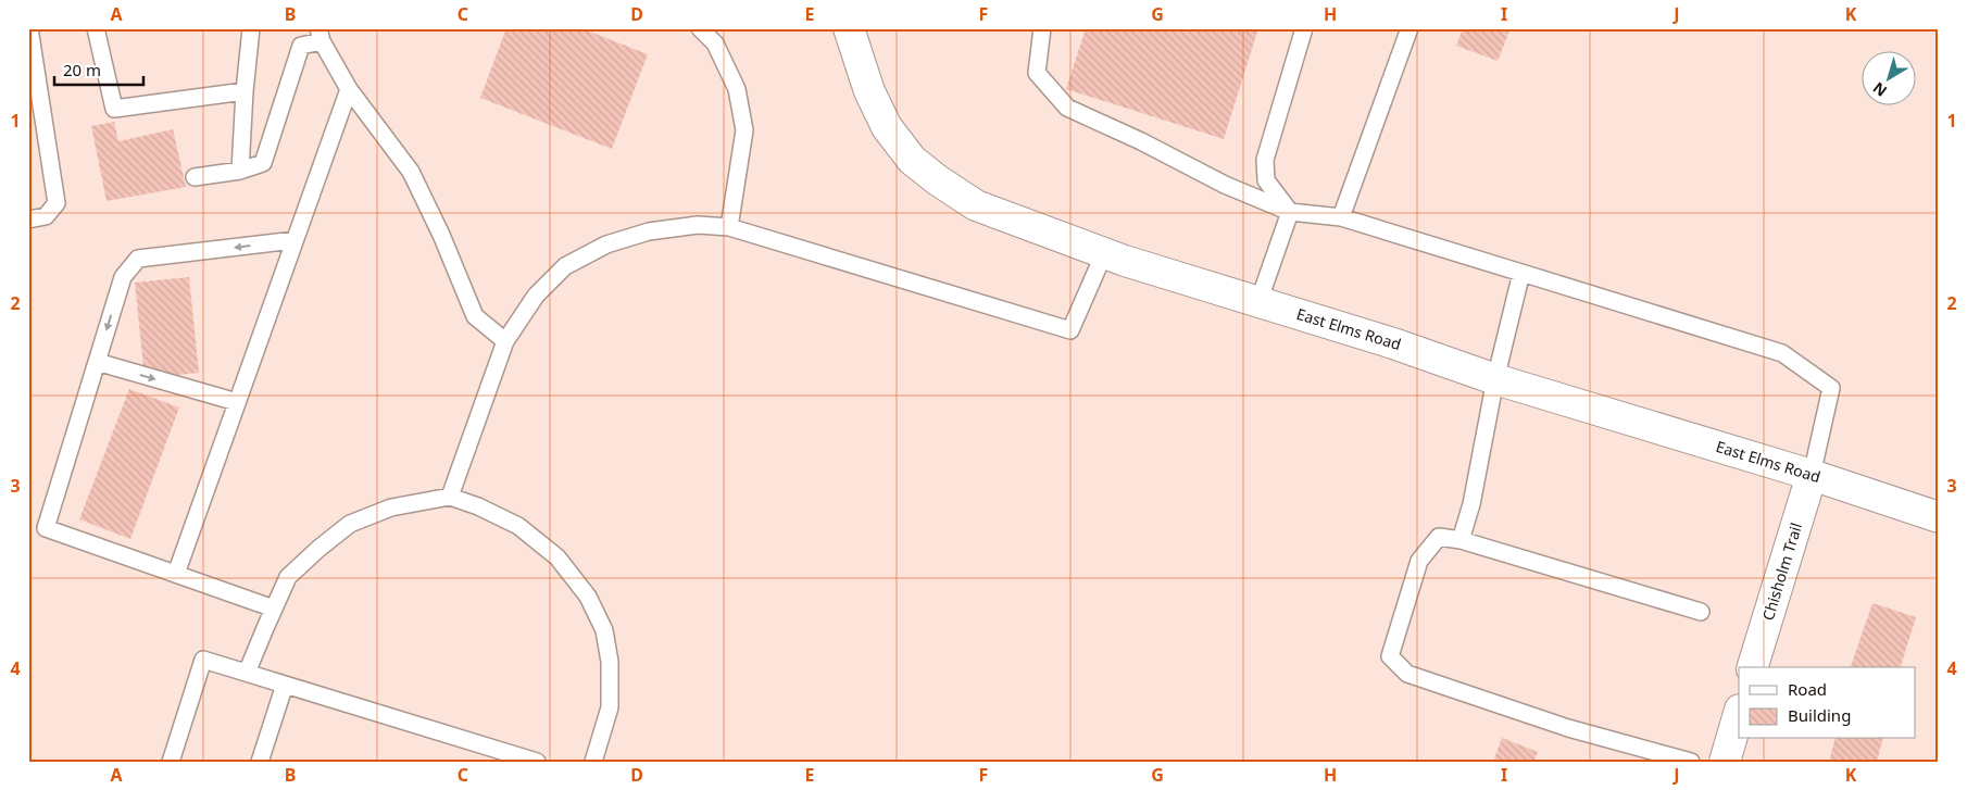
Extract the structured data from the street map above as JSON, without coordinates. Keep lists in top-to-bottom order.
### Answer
{
  "streets": {
    "main road": ["East Elms Road", "Chisholm Trail"]
  },
  "crossings": [
    ["East Elms Road", "Chisholm Trail"]
  ],
  "legend": ["Road", "Building"],
  "scale_bar": "20 m",
  "north": "bottom left",
  "grid": {
    "columns": [
      "A",
      "B",
      "C",
      "D",
      "E",
      "F",
      "G",
      "H",
      "I",
      "J",
      "K"
    ],
    "rows": [
      "1",
      "2",
      "3",
      "4"
    ]
  }
}
